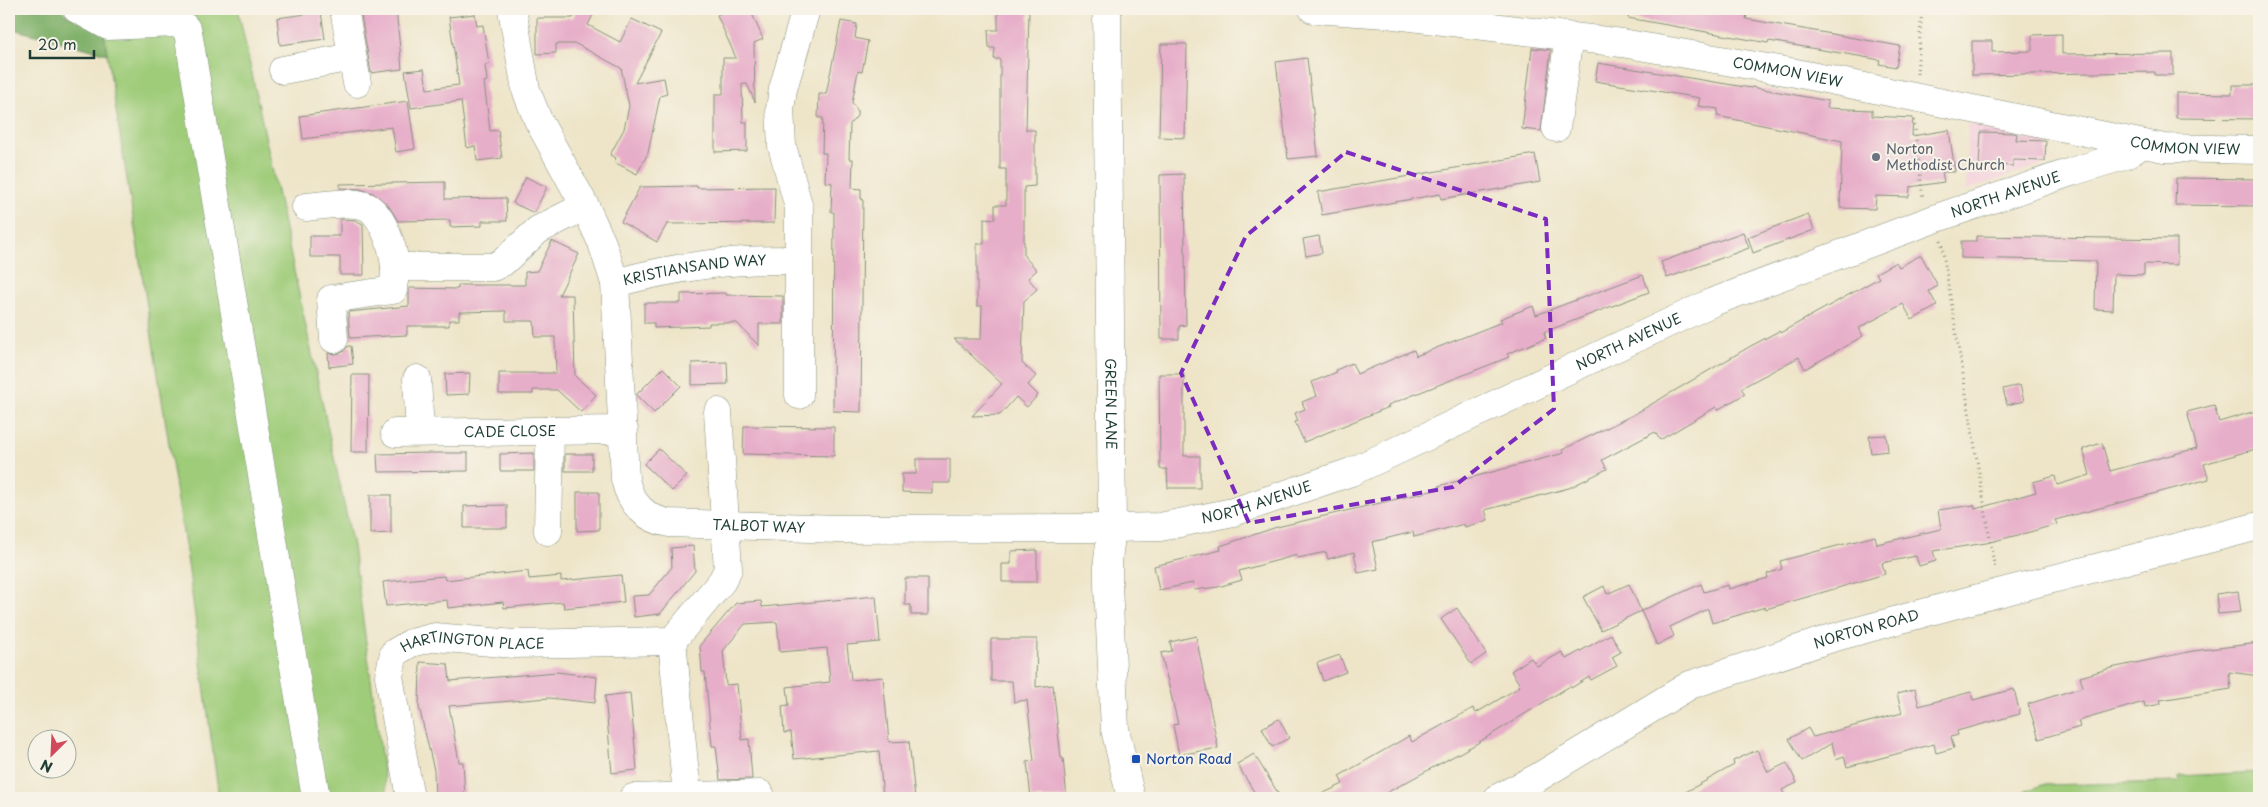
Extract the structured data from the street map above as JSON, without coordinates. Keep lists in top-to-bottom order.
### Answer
{
  "streets": {
    "street": [
      "COMMON VIEW",
      "NORTH AVENUE",
      "KRISTIANSAND WAY",
      "GREEN LANE",
      "CADE CLOSE",
      "TALBOT WAY",
      "NORTON ROAD",
      "HARTINGTON PLACE"
    ]
  },
  "crossings": [
    ["COMMON VIEW", "NORTH AVENUE"],
    ["NORTH AVENUE", "GREEN LANE"],
    ["NORTH AVENUE", "TALBOT WAY"],
    ["KRISTIANSAND WAY", "TALBOT WAY"],
    ["GREEN LANE", "TALBOT WAY"],
    ["CADE CLOSE", "TALBOT WAY"]
  ],
  "places": {
    "other": ["Norton Methodist Church"],
    "transit": ["Norton Road"]
  },
  "scale_bar": "20 m",
  "north": "bottom left"
}
